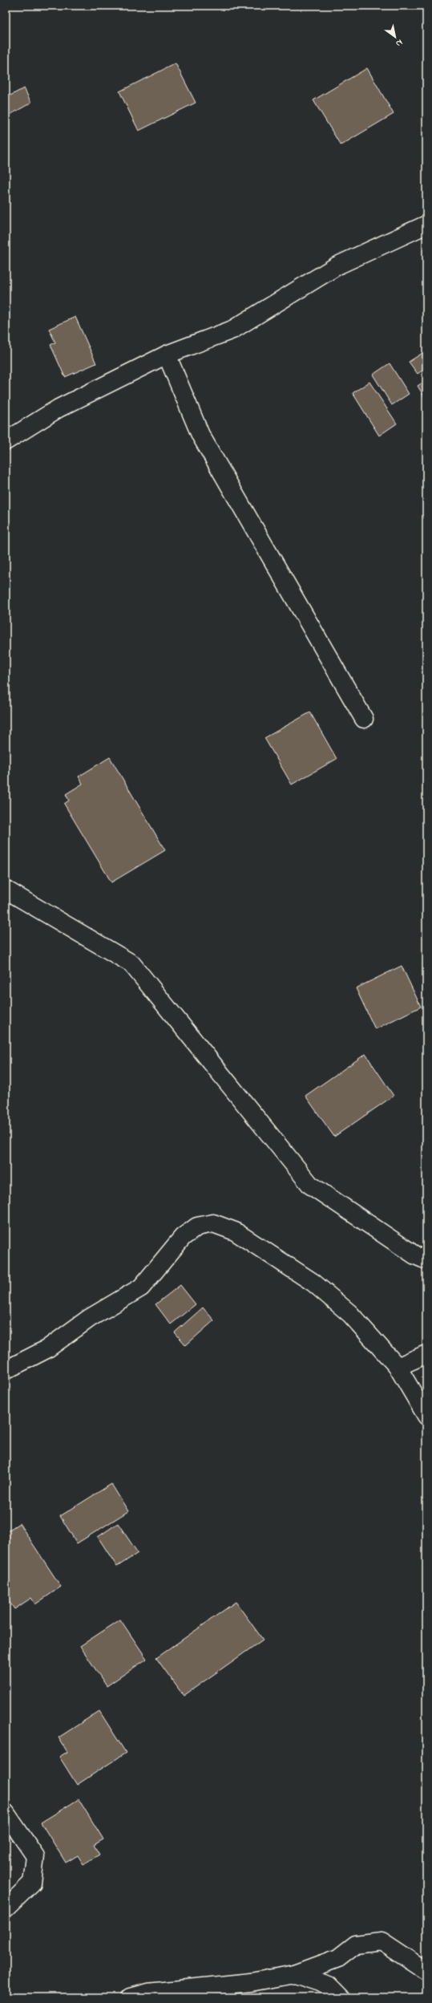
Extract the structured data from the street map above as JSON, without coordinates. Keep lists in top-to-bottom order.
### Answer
{
  "north": "bottom right"
}
